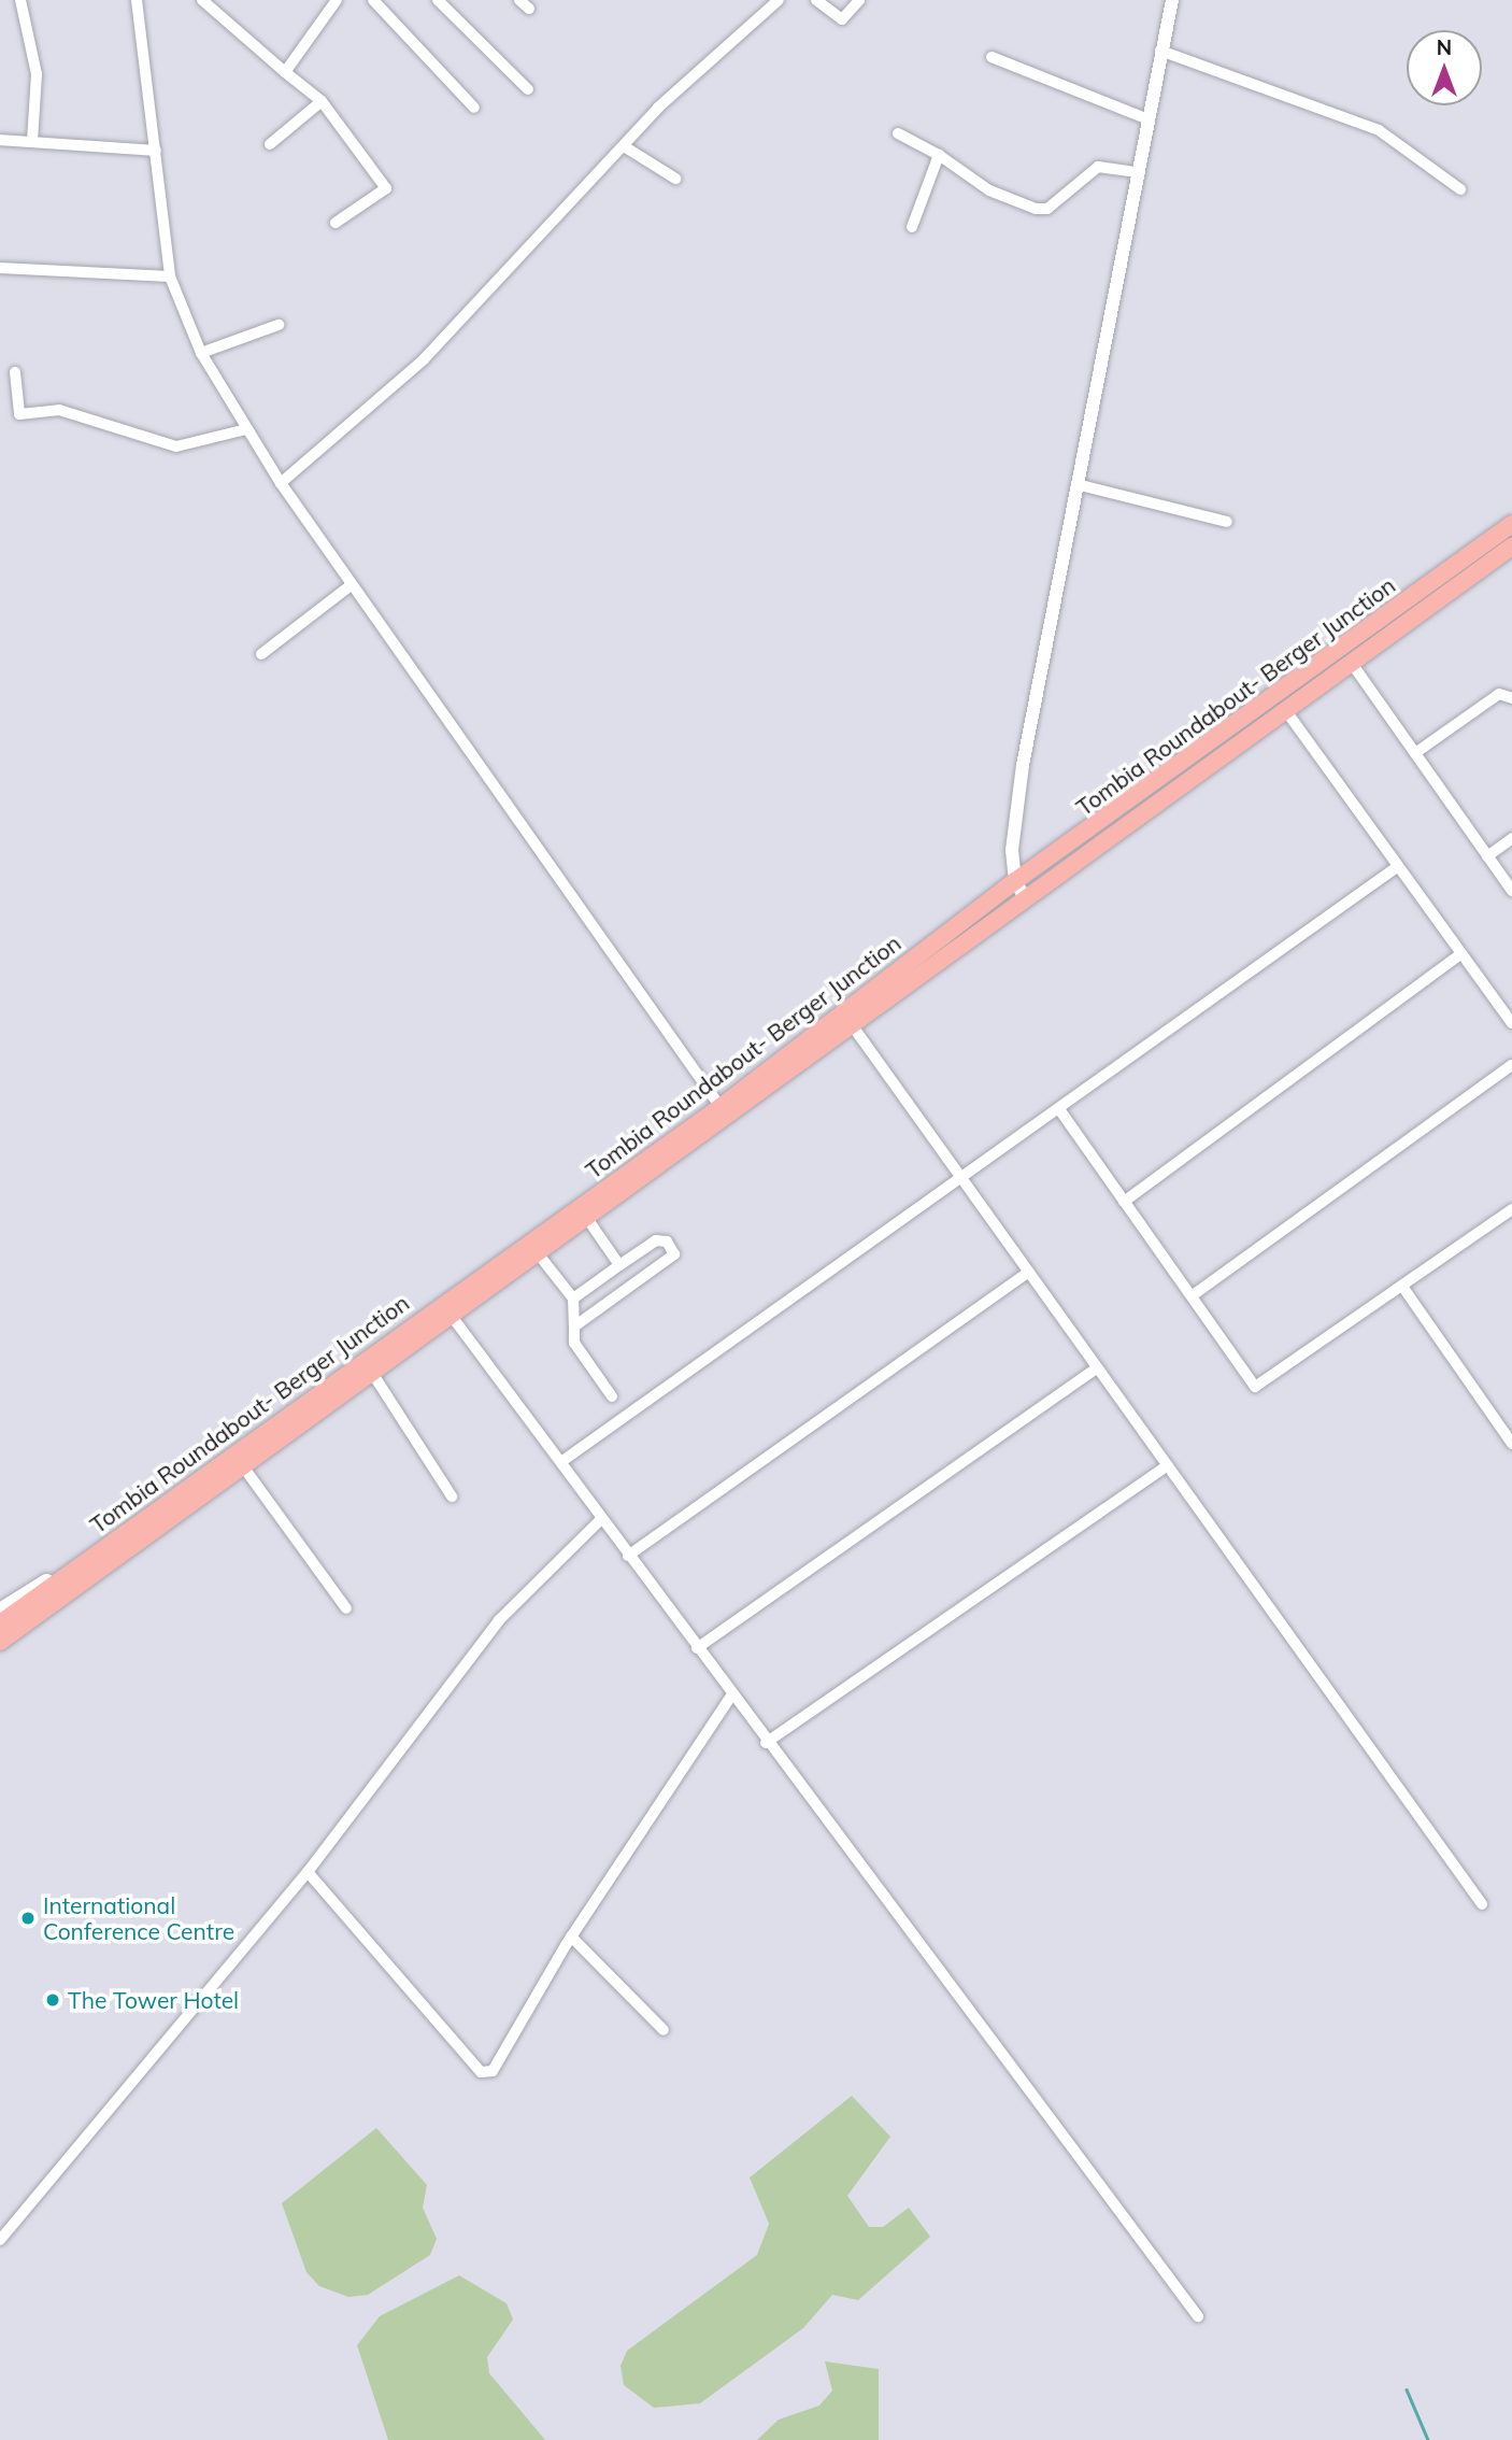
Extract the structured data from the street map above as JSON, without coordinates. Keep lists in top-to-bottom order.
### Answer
{
  "streets": {
    "main road": ["Tombia Roundabout- Berger Junction"]
  },
  "places": ["International Conference Centre", "The Tower Hotel"],
  "north": "top"
}
